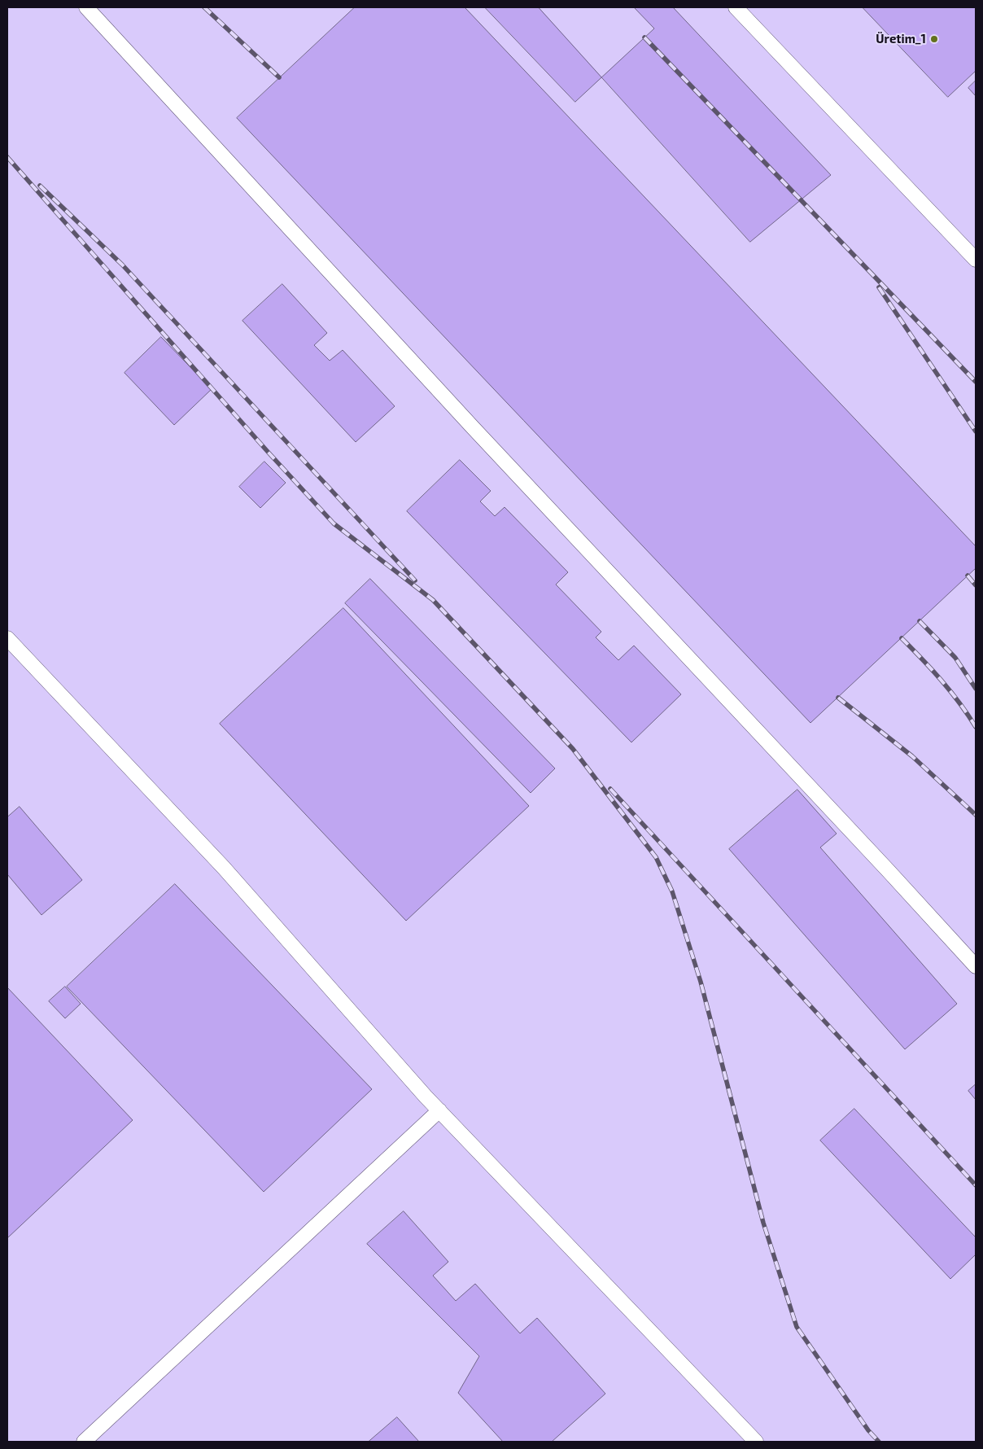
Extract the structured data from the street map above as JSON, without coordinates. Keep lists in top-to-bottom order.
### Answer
{
  "places": ["Üretim_1"]
}
